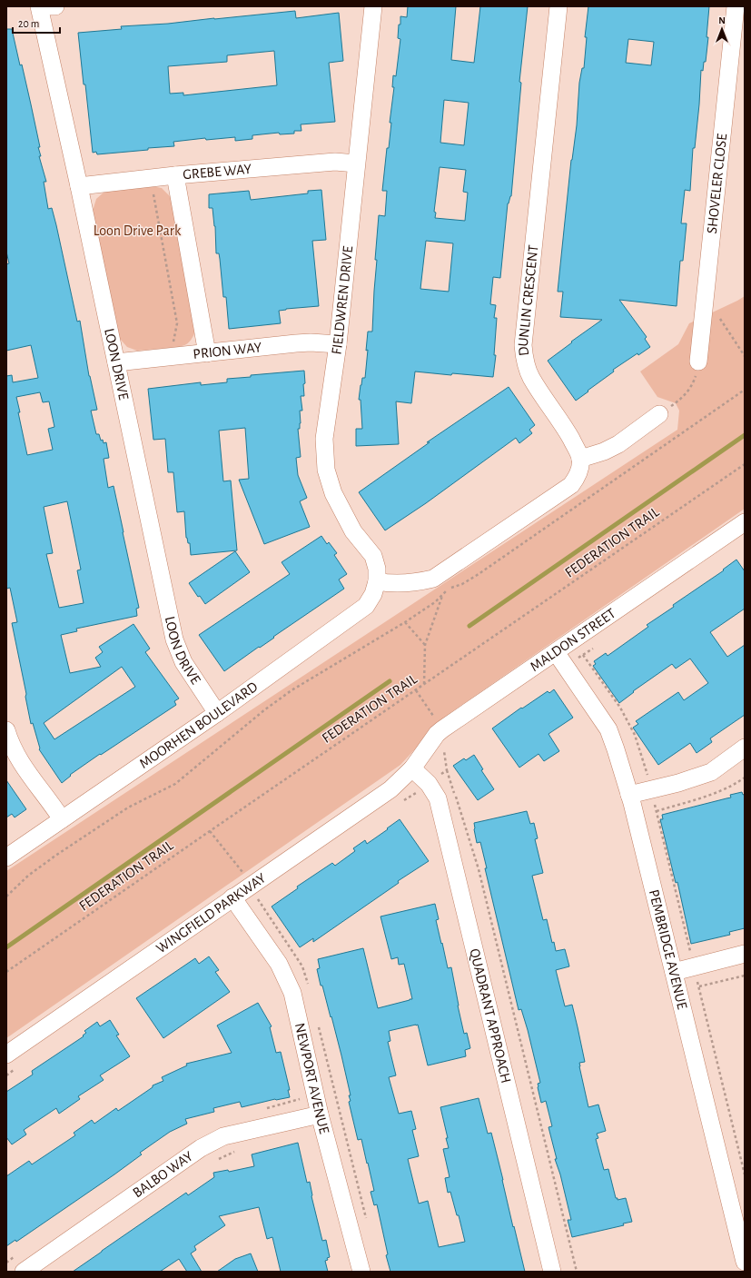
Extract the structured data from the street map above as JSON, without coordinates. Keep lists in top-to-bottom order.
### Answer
{
  "streets": {
    "street": [
      "GREBE WAY",
      "SHOVELER CLOSE",
      "DUNLIN CRESCENT",
      "FIELDWREN DRIVE",
      "PRION WAY",
      "LOON DRIVE",
      "MALDON STREET",
      "MOORHEN BOULEVARD",
      "WINGFIELD PARKWAY",
      "PEMBRIDGE AVENUE",
      "QUADRANT APPROACH",
      "NEWPORT AVENUE",
      "BALBO WAY"
    ],
    "path": ["FEDERATION TRAIL"]
  },
  "crossings": [
    ["GREBE WAY", "FIELDWREN DRIVE"],
    ["GREBE WAY", "LOON DRIVE"],
    ["FIELDWREN DRIVE", "PRION WAY"],
    ["FIELDWREN DRIVE", "MOORHEN BOULEVARD"],
    ["PRION WAY", "LOON DRIVE"],
    ["LOON DRIVE", "MOORHEN BOULEVARD"],
    ["MALDON STREET", "WINGFIELD PARKWAY"],
    ["MALDON STREET", "PEMBRIDGE AVENUE"],
    ["MALDON STREET", "QUADRANT APPROACH"],
    ["WINGFIELD PARKWAY", "QUADRANT APPROACH"],
    ["WINGFIELD PARKWAY", "NEWPORT AVENUE"],
    ["NEWPORT AVENUE", "BALBO WAY"]
  ],
  "parks": ["Loon Drive Park"],
  "scale_bar": "20 m",
  "north": "top"
}
